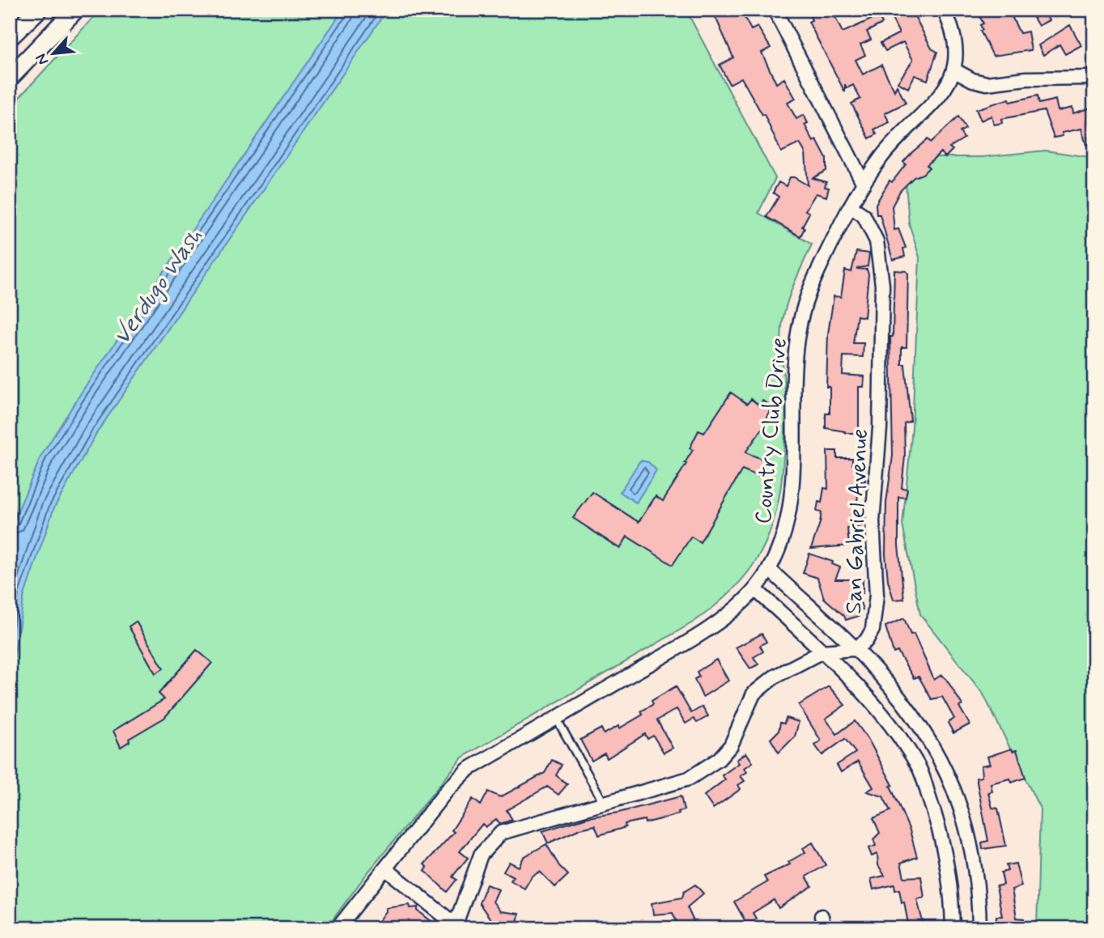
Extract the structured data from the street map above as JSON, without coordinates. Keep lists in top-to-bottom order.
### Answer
{
  "streets": {
    "street": ["Country Club Drive", "San Gabriel Avenue"]
  },
  "crossings": [
    ["Country Club Drive", "San Gabriel Avenue"]
  ],
  "water": ["Verdugo Wash"],
  "north": "bottom left"
}
